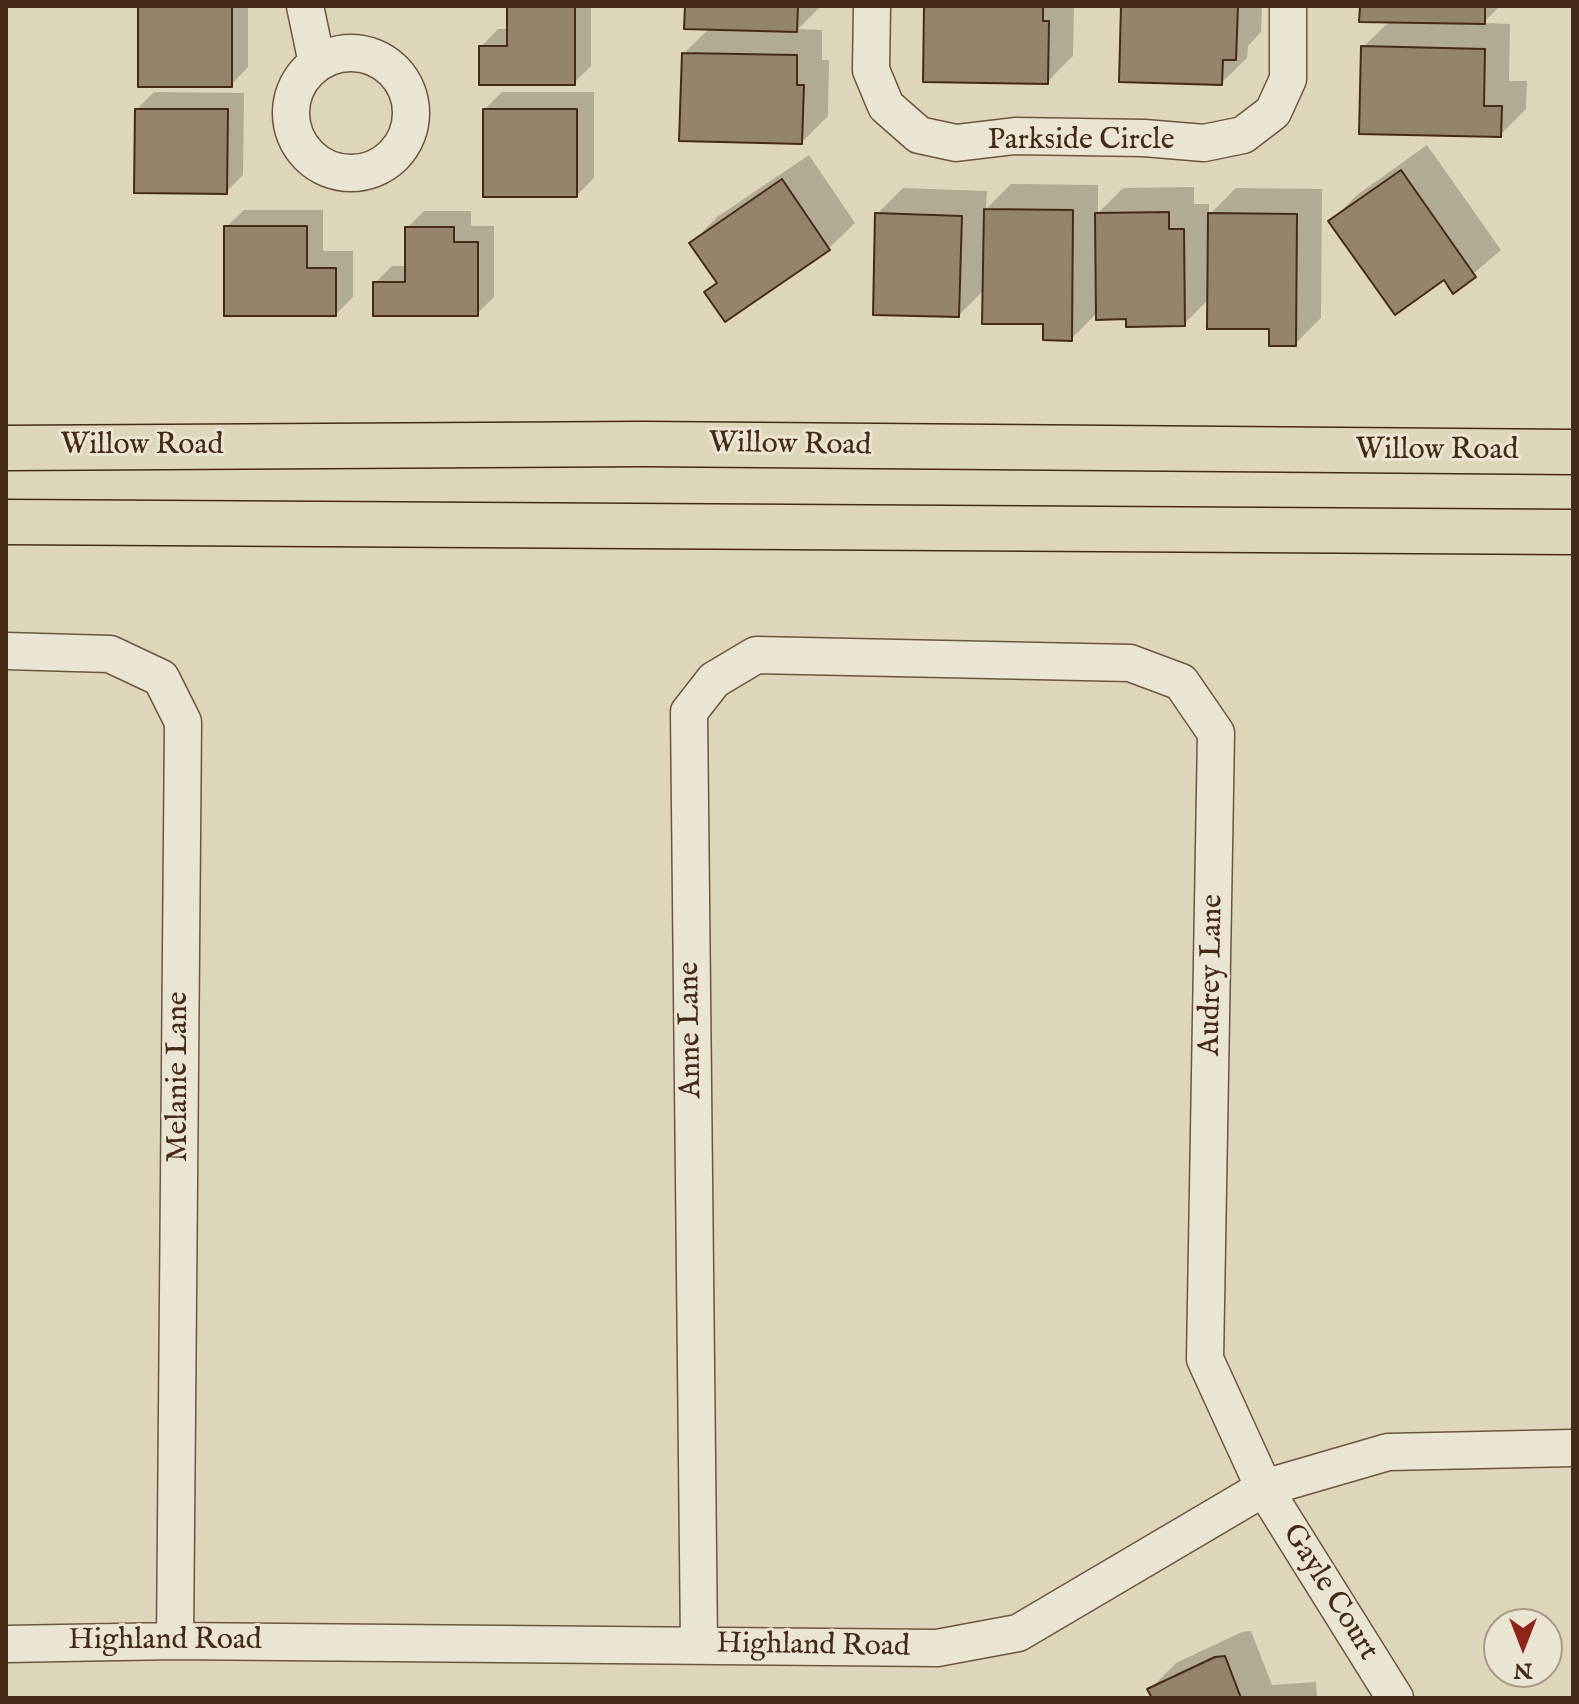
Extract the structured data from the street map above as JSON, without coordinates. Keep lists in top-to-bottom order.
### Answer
{
  "streets": {
    "main road": ["Willow Road"],
    "street": [
      "Parkside Circle",
      "Audrey Lane",
      "Anne Lane",
      "Melanie Lane",
      "Gayle Court",
      "Highland Road"
    ]
  },
  "crossings": [
    ["Audrey Lane", "Anne Lane"],
    ["Audrey Lane", "Gayle Court"],
    ["Audrey Lane", "Highland Road"],
    ["Anne Lane", "Highland Road"],
    ["Melanie Lane", "Highland Road"],
    ["Gayle Court", "Highland Road"]
  ],
  "north": "bottom"
}
